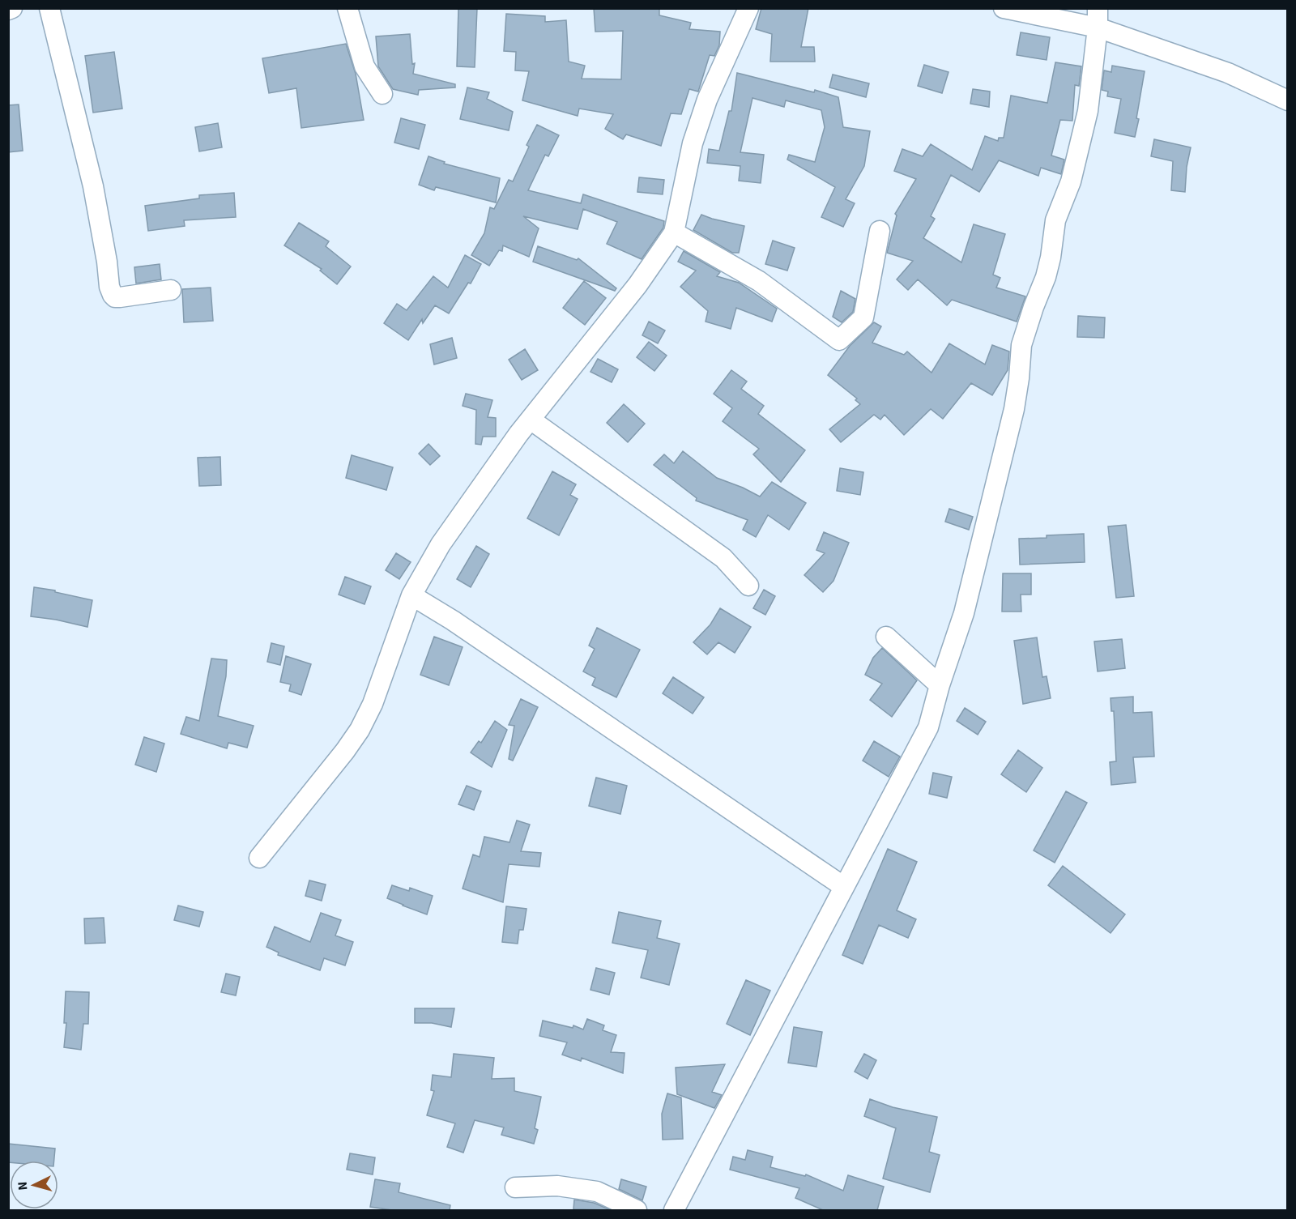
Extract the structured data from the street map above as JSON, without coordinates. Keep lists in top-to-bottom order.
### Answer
{
  "north": "left"
}
